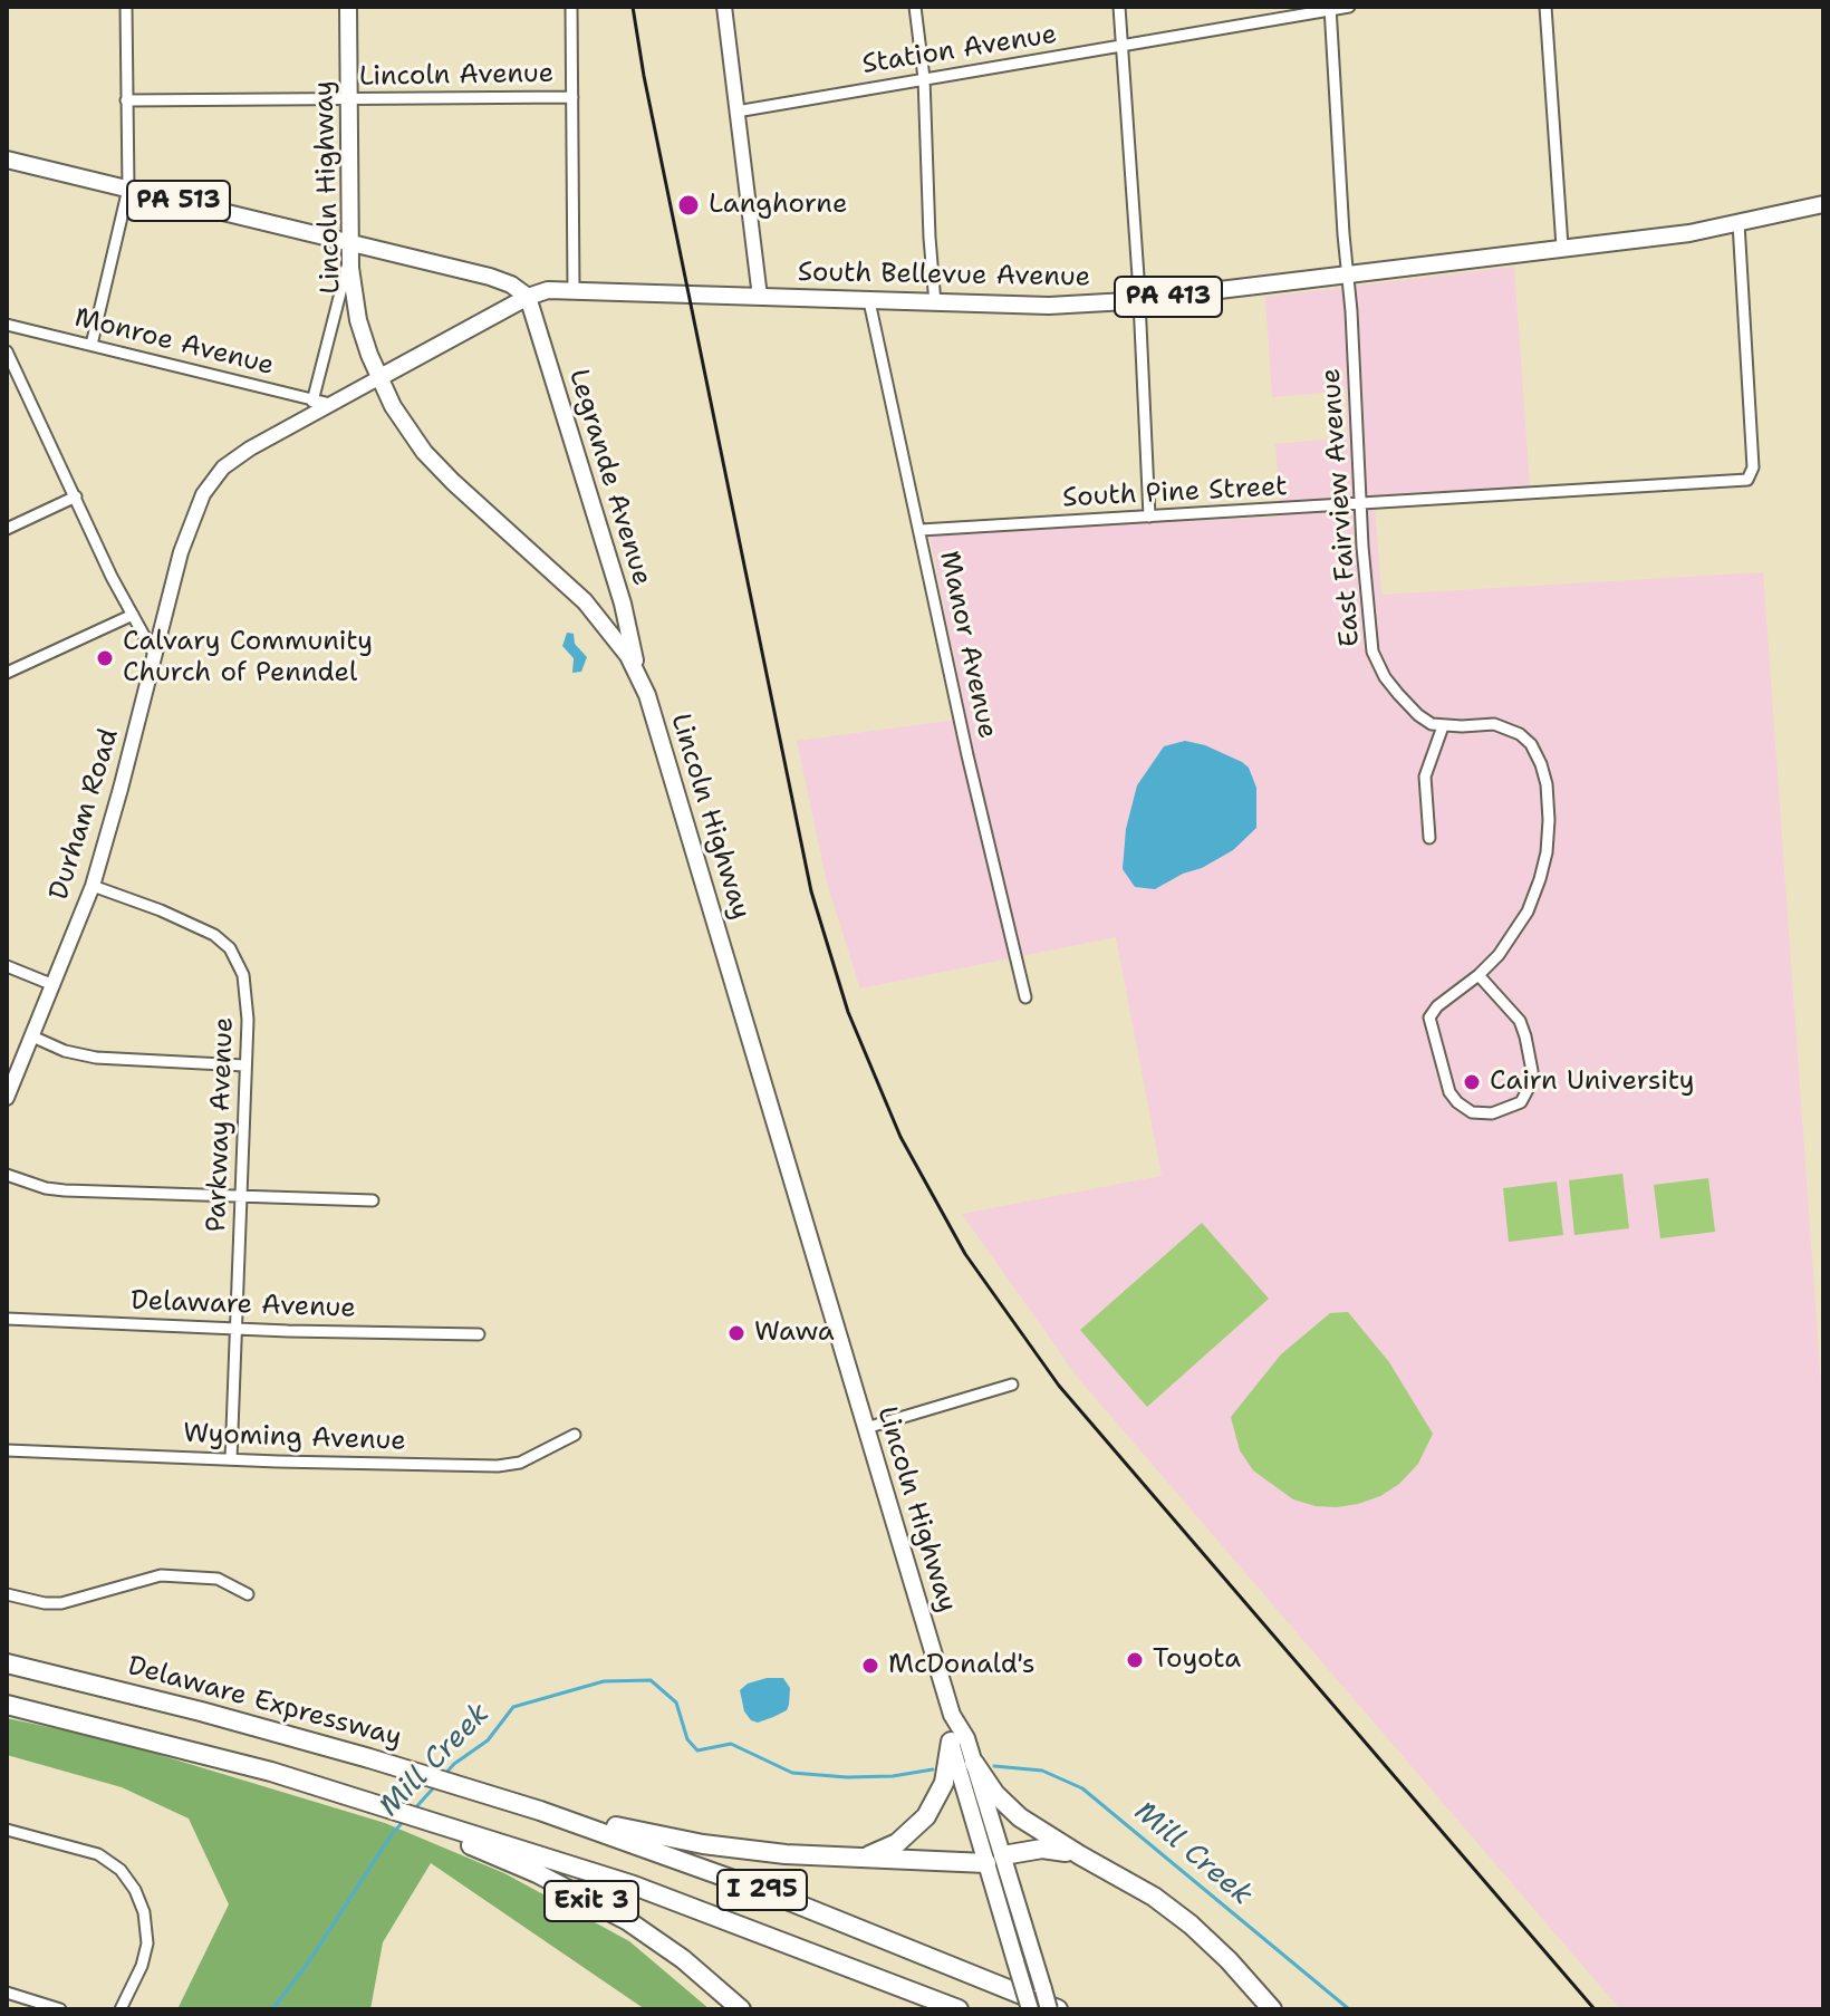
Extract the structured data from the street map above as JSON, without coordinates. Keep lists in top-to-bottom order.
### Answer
{
  "streets": {
    "highway": ["Delaware Expressway", "I 295", "Exit 3"],
    "main road": [
      "Lincoln Highway",
      "PA 513",
      "South Bellevue Avenue",
      "PA 413",
      "Legrande Avenue",
      "Durham Road"
    ],
    "street": [
      "Station Avenue",
      "Lincoln Avenue",
      "Monroe Avenue",
      "South Pine Street",
      "East Fairview Avenue",
      "Manor Avenue",
      "Parkway Avenue",
      "Delaware Avenue",
      "Wyoming Avenue"
    ]
  },
  "crossings": [
    ["Station Avenue", "East Fairview Avenue"],
    ["Lincoln Avenue", "Lincoln Highway"],
    ["Lincoln Highway", "PA 513"],
    ["Lincoln Highway", "Legrande Avenue"],
    ["Lincoln Highway", "Durham Road"],
    ["PA 513", "South Bellevue Avenue"],
    ["PA 513", "Legrande Avenue"],
    ["PA 513", "Durham Road"],
    ["South Bellevue Avenue", "Legrande Avenue"],
    ["South Bellevue Avenue", "South Pine Street"],
    ["South Bellevue Avenue", "East Fairview Avenue"],
    ["South Bellevue Avenue", "Manor Avenue"],
    ["South Bellevue Avenue", "Durham Road"],
    ["Monroe Avenue", "Durham Road"],
    ["Legrande Avenue", "Durham Road"],
    ["South Pine Street", "East Fairview Avenue"],
    ["South Pine Street", "Manor Avenue"],
    ["Durham Road", "Parkway Avenue"],
    ["Parkway Avenue", "Delaware Avenue"],
    ["Parkway Avenue", "Wyoming Avenue"],
    ["I 295", "Exit 3"]
  ],
  "water": ["Mill Creek"],
  "places": [
    "Langhorne",
    "Calvary Community Church of Penndel",
    "Cairn University",
    "Wawa",
    "Toyota",
    "McDonald's"
  ]
}
